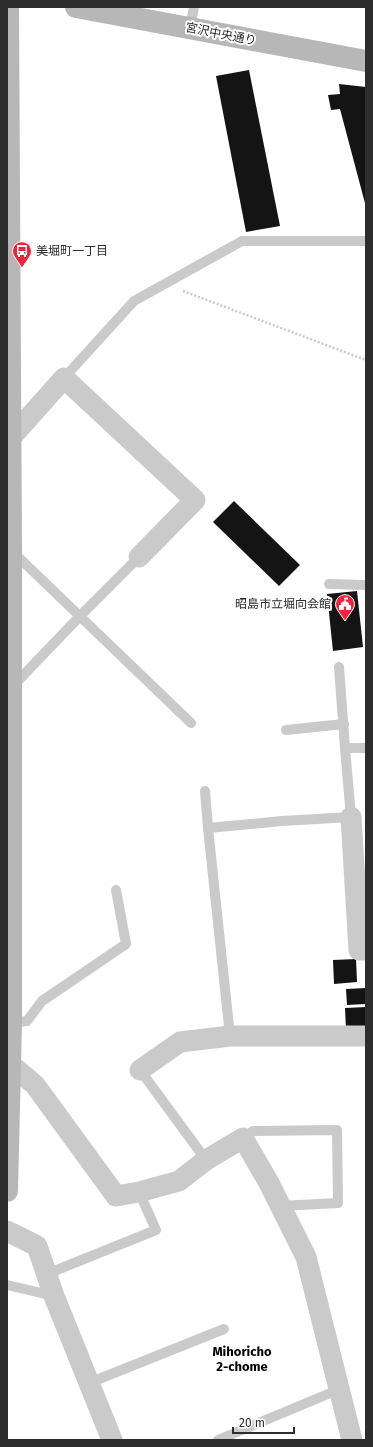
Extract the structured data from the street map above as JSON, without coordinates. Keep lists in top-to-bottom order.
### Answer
{
  "streets": {
    "street": ["宮沢中央通り"]
  },
  "districts": ["Mihoricho 2-chome"],
  "places": {
    "bus stop": ["美堀町一丁目"],
    "public building": ["昭島市立堀向会館"]
  },
  "scale_bar": "20 m"
}
